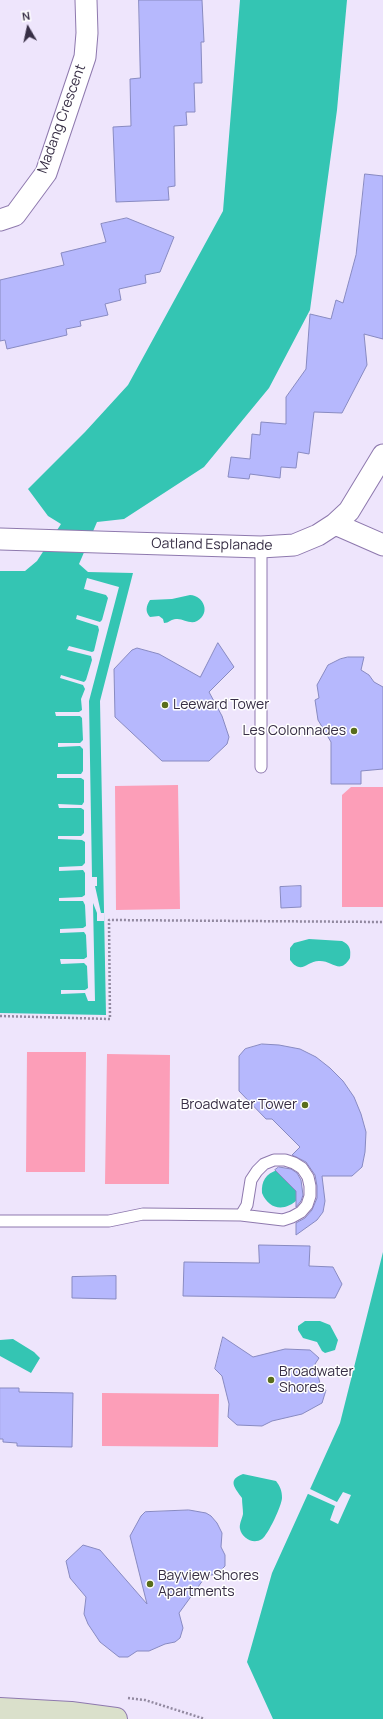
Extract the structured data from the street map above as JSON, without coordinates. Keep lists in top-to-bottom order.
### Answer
{
  "streets": {
    "street": ["Madang Crescent", "Oatland Esplanade"]
  },
  "places": [
    "Leeward Tower",
    "Les Colonnades",
    "Broadwater Tower",
    "Broadwater Shores",
    "Bayview Shores Apartments"
  ],
  "north": "top"
}
